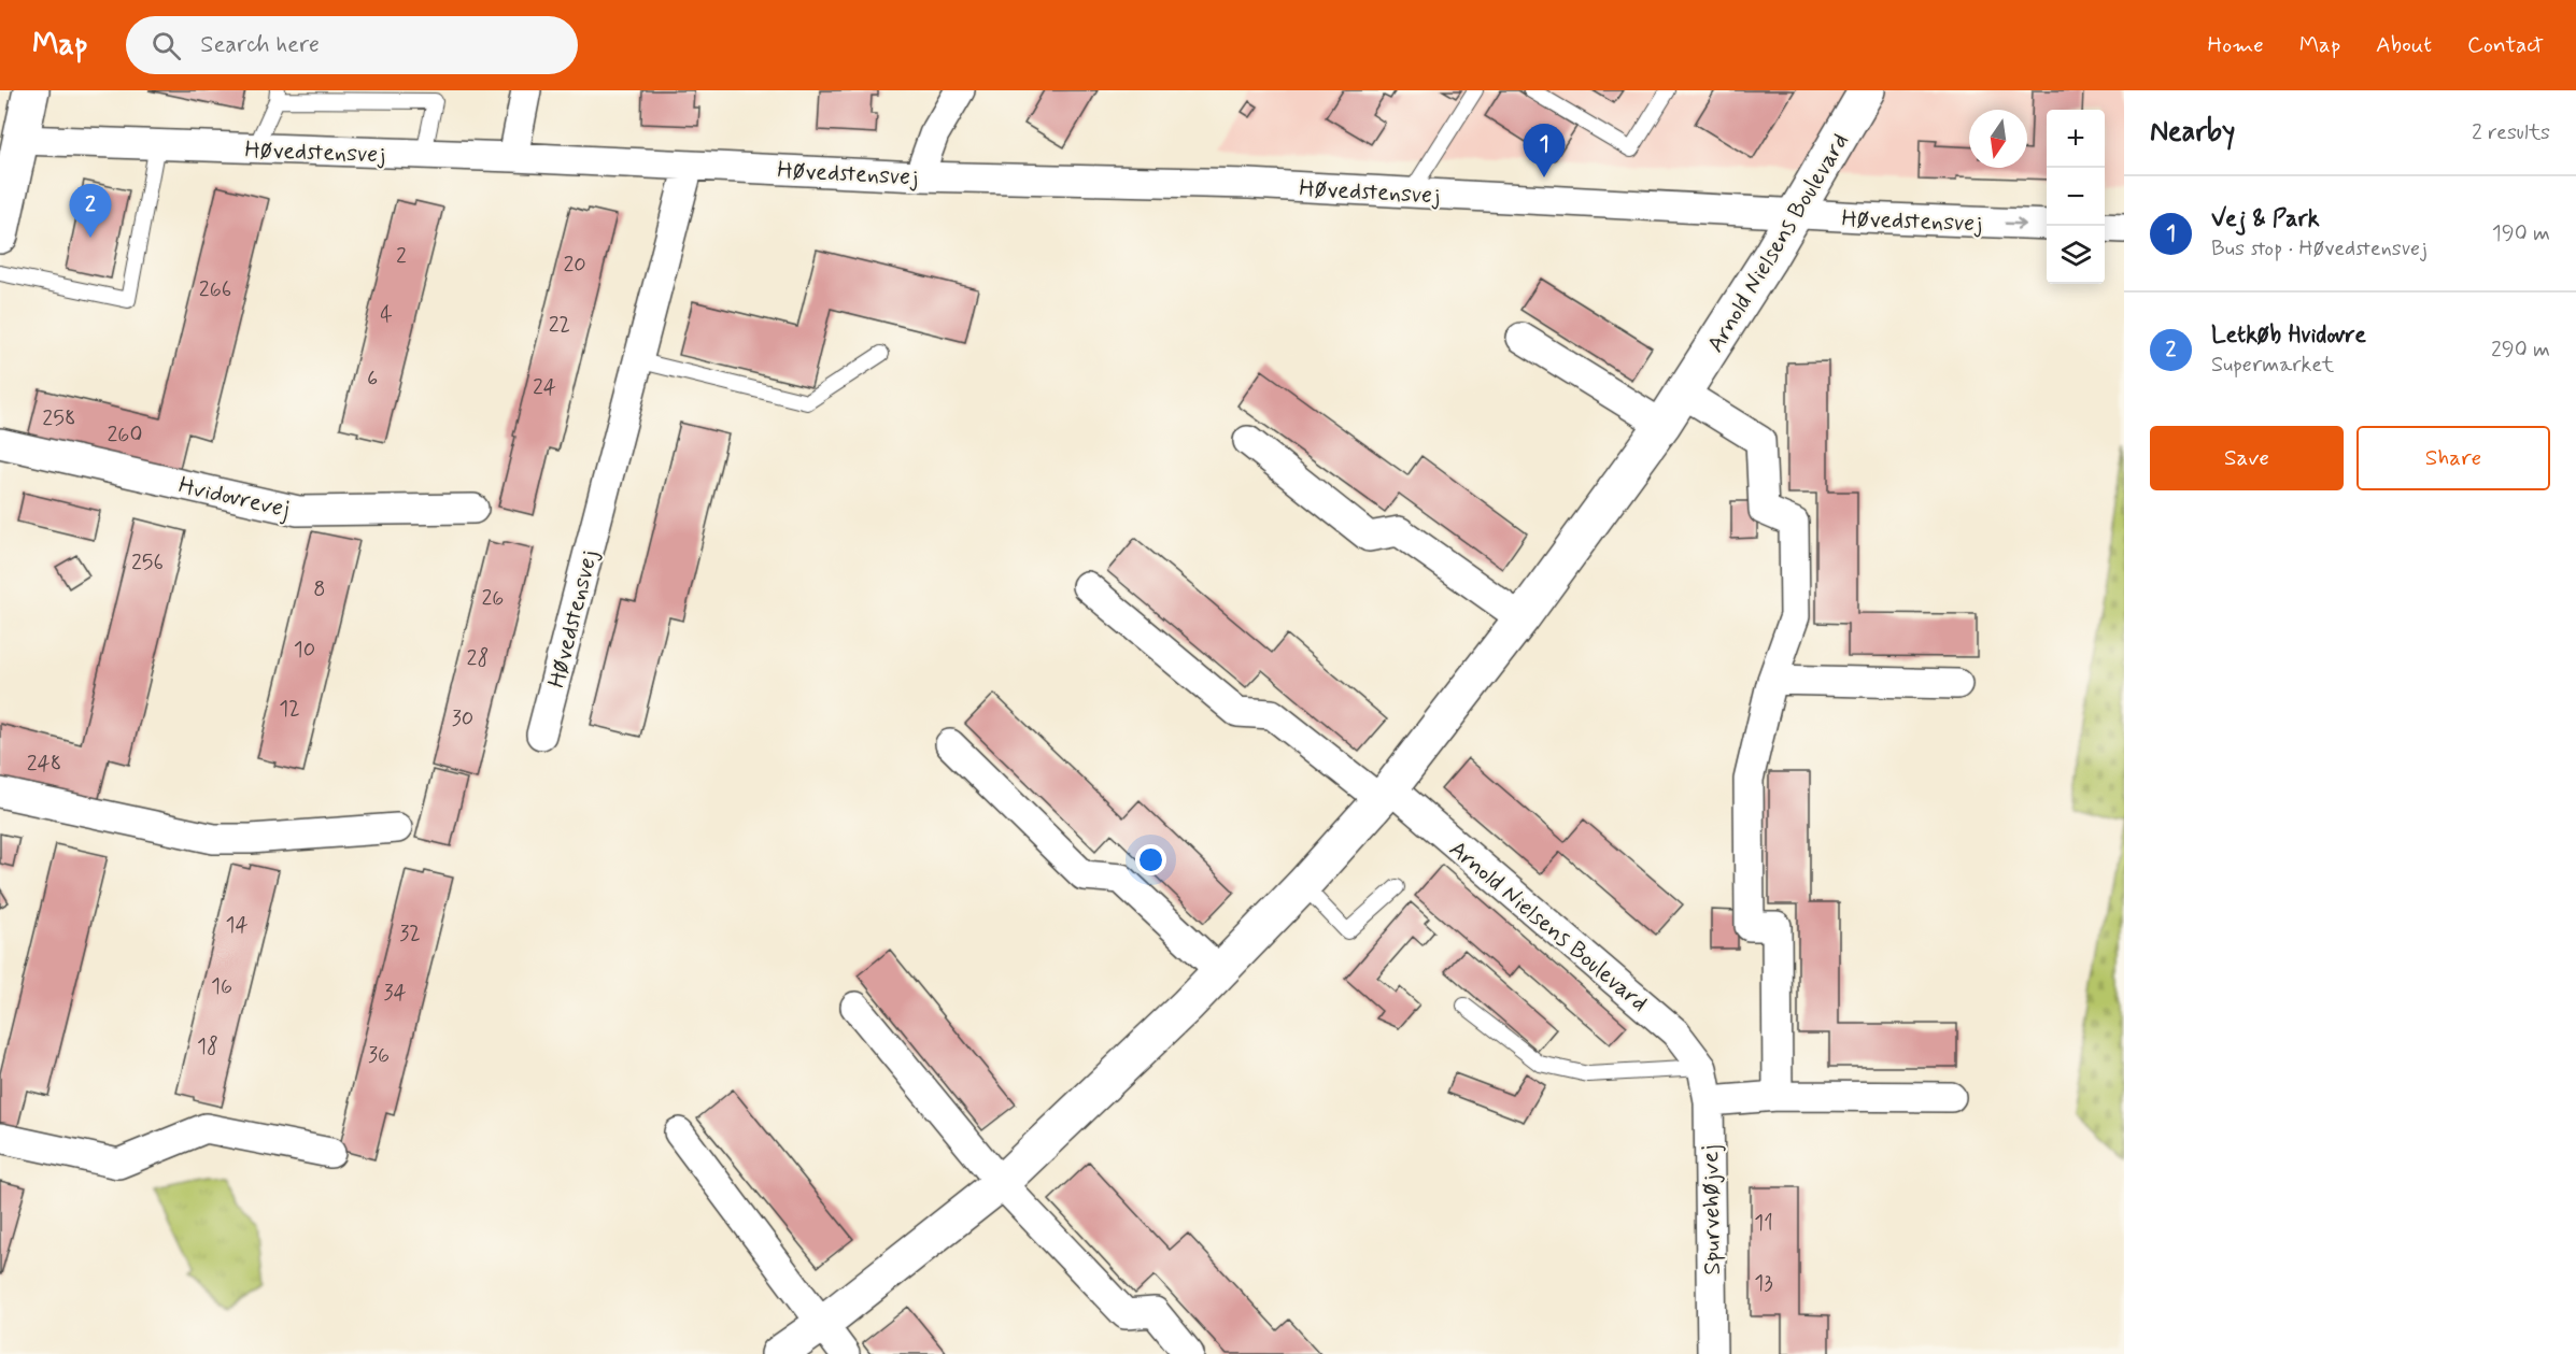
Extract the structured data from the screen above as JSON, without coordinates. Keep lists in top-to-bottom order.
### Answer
{
  "streets": {
    "street": [
      "Høvedstensvej",
      "Arnold Nielsens Boulevard",
      "Hvidovrevej",
      "Spurvehøjvej"
    ]
  },
  "crossings": [
    ["Høvedstensvej", "Arnold Nielsens Boulevard"],
    ["Arnold Nielsens Boulevard", "Spurvehøjvej"]
  ],
  "house_numbers": [
    "2",
    "20",
    "266",
    "4",
    "22",
    "6",
    "24",
    "258",
    "260",
    "256",
    "8",
    "26",
    "10",
    "28",
    "12",
    "30",
    "248",
    "14",
    "32",
    "16",
    "34",
    "18",
    "36",
    "11",
    "13"
  ],
  "north": "bottom",
  "page": {
    "header": "Map",
    "search": "Search here",
    "nav": [
      "Home",
      "Map",
      "About",
      "Contact"
    ],
    "heading": ["Nearby", "2 results"],
    "map_buttons": ["+", "−"],
    "pins": ["1", "2"],
    "list": [
      {
        "mark": "1",
        "name": "Vej & Park",
        "note": "Bus stop · Høvedstensvej",
        "value": "190 m"
      },
      {
        "mark": "2",
        "name": "Letkøb Hvidovre",
        "note": "Supermarket",
        "value": "290 m"
      }
    ],
    "buttons": ["Save", "Share"]
  }
}
